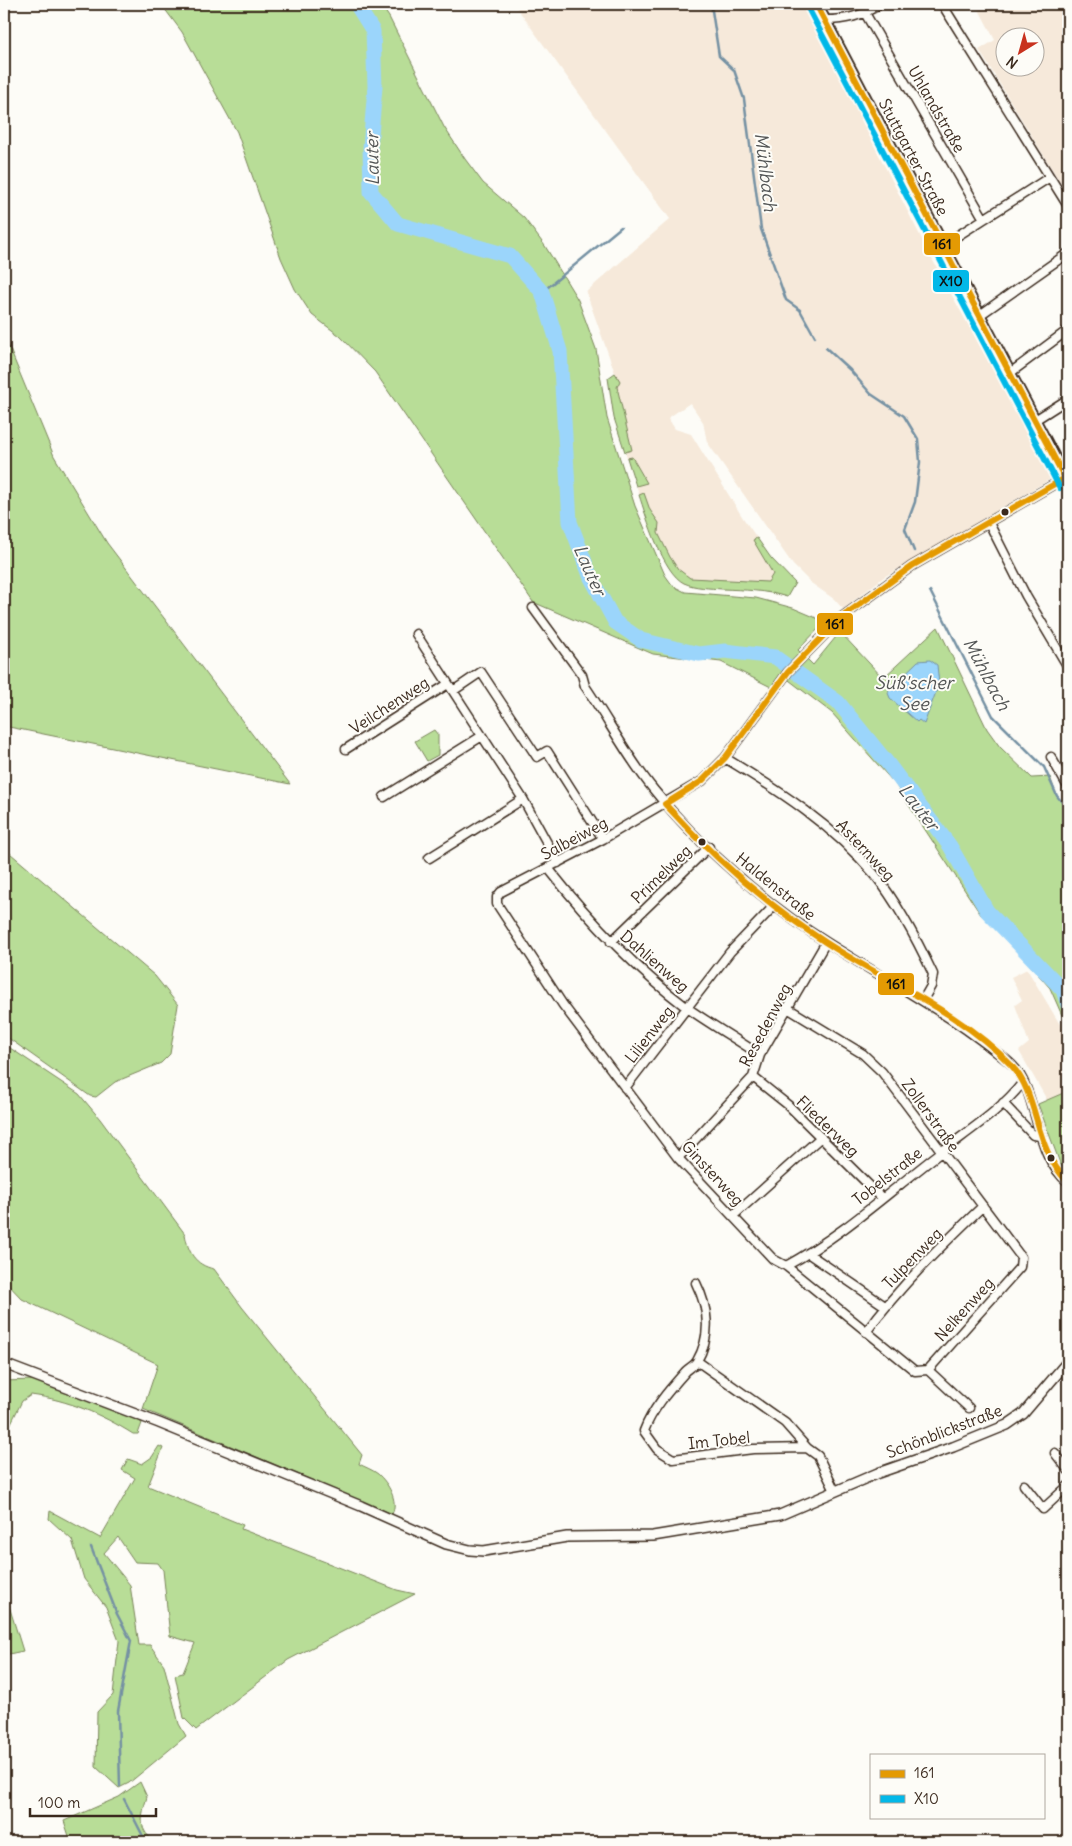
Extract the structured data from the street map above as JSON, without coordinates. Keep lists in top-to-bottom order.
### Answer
{
  "streets": {
    "main road": ["Stuttgarter Straße"],
    "street": [
      "Uhlandstraße",
      "Veilchenweg",
      "Salbeiweg",
      "Asternweg",
      "Primelweg",
      "Haldenstraße",
      "Dahlienweg",
      "Resedenweg",
      "Lilienweg",
      "Zollerstraße",
      "Fliederweg",
      "Ginsterweg",
      "Tobelstraße",
      "Tulpenweg",
      "Nelkenweg",
      "Schönblickstraße",
      "Im Tobel"
    ]
  },
  "crossings": [
    ["Veilchenweg", "Salbeiweg"],
    ["Salbeiweg", "Haldenstraße"],
    ["Salbeiweg", "Dahlienweg"],
    ["Salbeiweg", "Ginsterweg"],
    ["Asternweg", "Haldenstraße"],
    ["Primelweg", "Haldenstraße"],
    ["Primelweg", "Dahlienweg"],
    ["Haldenstraße", "Resedenweg"],
    ["Haldenstraße", "Lilienweg"],
    ["Haldenstraße", "Tobelstraße"],
    ["Dahlienweg", "Resedenweg"],
    ["Dahlienweg", "Lilienweg"],
    ["Resedenweg", "Zollerstraße"],
    ["Resedenweg", "Fliederweg"],
    ["Resedenweg", "Ginsterweg"],
    ["Lilienweg", "Ginsterweg"],
    ["Zollerstraße", "Tobelstraße"],
    ["Zollerstraße", "Tulpenweg"],
    ["Zollerstraße", "Nelkenweg"],
    ["Fliederweg", "Tobelstraße"],
    ["Ginsterweg", "Tobelstraße"],
    ["Ginsterweg", "Tulpenweg"],
    ["Ginsterweg", "Nelkenweg"],
    ["Schönblickstraße", "Im Tobel"]
  ],
  "water": ["Lauter", "Mühlbach", "Süß'scher See"],
  "lines": ["transit line 161", "transit line X10"],
  "legend": ["161", "X10"],
  "scale_bar": "100 m",
  "north": "bottom left"
}
